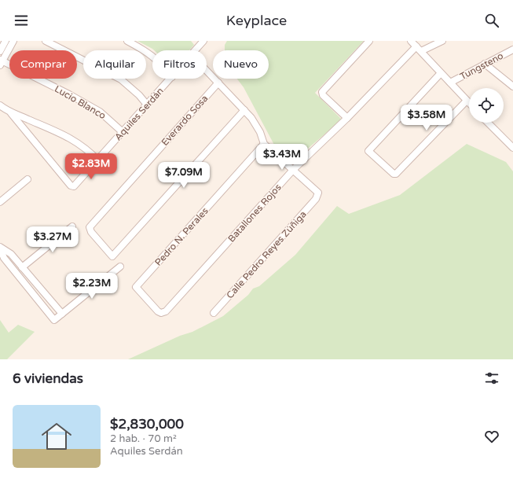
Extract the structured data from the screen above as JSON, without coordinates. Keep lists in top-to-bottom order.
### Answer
{
  "streets": {
    "street": [
      "Tungsteno",
      "Lucio Blanco",
      "Aquiles Serdán",
      "Everardo Sosa",
      "Batallones Rojos",
      "Pedro N. Perales",
      "Calle Pedro Reyes Zúñiga"
    ]
  },
  "crossings": [
    ["Lucio Blanco", "Aquiles Serdán"],
    ["Batallones Rojos", "Pedro N. Perales"],
    ["Batallones Rojos", "Calle Pedro Reyes Zúñiga"]
  ],
  "page": {
    "header": "Keyplace",
    "chip": [
      "Comprar",
      "Alquilar",
      "Filtros",
      "Nuevo"
    ],
    "price": [
      "$3.58M",
      "$3.43M",
      "$2.83M",
      "$7.09M",
      "$3.27M",
      "$2.23M"
    ],
    "heading": "6 viviendas",
    "list": [
      {
        "name": "$2,830,000",
        "note": "2 hab. · 70 m² · Aquiles Serdán"
      }
    ]
  }
}
